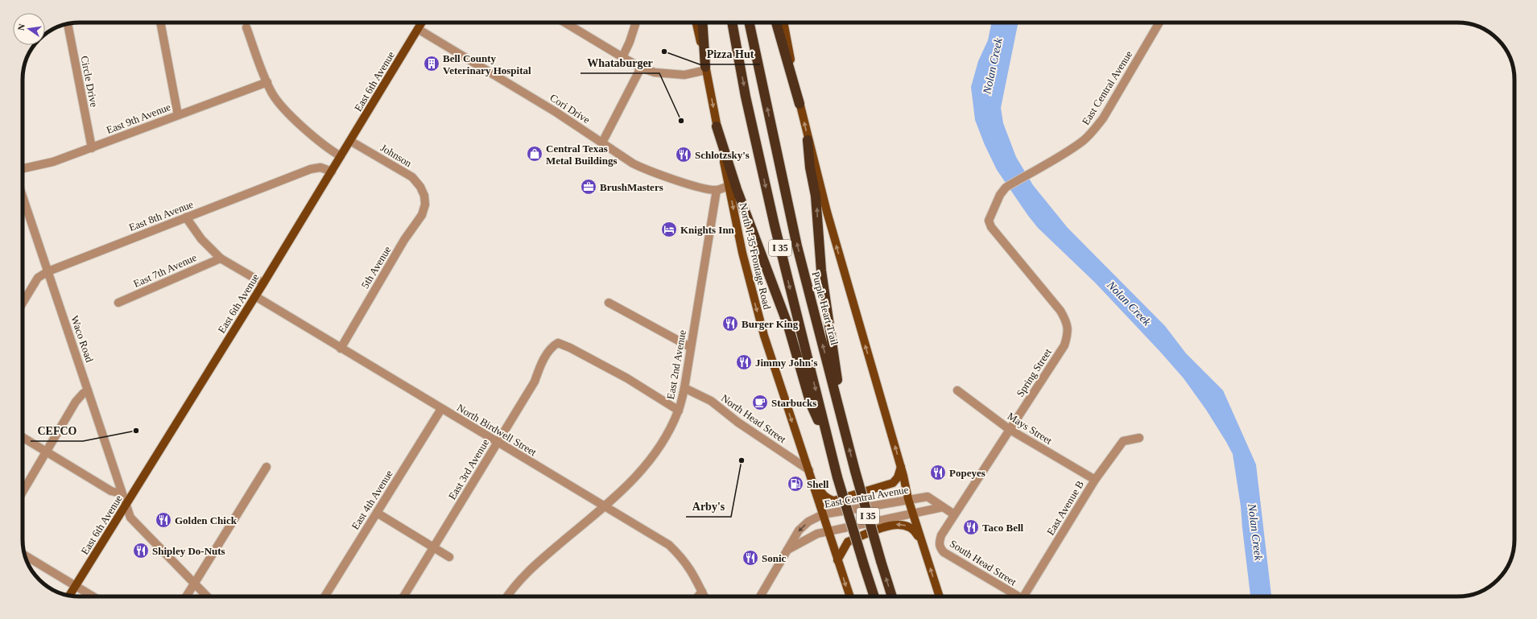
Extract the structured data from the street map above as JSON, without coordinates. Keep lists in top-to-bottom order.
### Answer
{
  "streets": {
    "highway": ["I 35", "Purple Heart Trail"],
    "main road": ["East 6th Avenue", "North I-35 Frontage Road"],
    "street": [
      "Circle Drive",
      "East Central Avenue",
      "Cori Drive",
      "East 9th Avenue",
      "Johnson",
      "East 8th Avenue",
      "5th Avenue",
      "East 7th Avenue",
      "Waco Road",
      "East 2nd Avenue",
      "Spring Street",
      "North Head Street",
      "Mays Street",
      "North Birdwell Street",
      "East 3rd Avenue",
      "East 4th Avenue",
      "East Avenue B",
      "South Head Street"
    ]
  },
  "crossings": [
    ["Circle Drive", "East 9th Avenue"],
    ["East 6th Avenue", "Cori Drive"],
    ["East 6th Avenue", "Johnson"],
    ["East 6th Avenue", "East 8th Avenue"],
    ["East 6th Avenue", "Waco Road"],
    ["East 6th Avenue", "North Birdwell Street"],
    ["East Central Avenue", "North I-35 Frontage Road"],
    ["East Central Avenue", "Spring Street"],
    ["Cori Drive", "East 2nd Avenue"],
    ["Johnson", "5th Avenue"],
    ["East 8th Avenue", "Waco Road"],
    ["North I-35 Frontage Road", "North Head Street"],
    ["5th Avenue", "North Birdwell Street"],
    ["East 2nd Avenue", "North Head Street"],
    ["East 2nd Avenue", "North Birdwell Street"],
    ["East 2nd Avenue", "East 3rd Avenue"],
    ["Spring Street", "Mays Street"],
    ["Spring Street", "South Head Street"],
    ["Mays Street", "East Avenue B"],
    ["North Birdwell Street", "East 3rd Avenue"],
    ["North Birdwell Street", "East 4th Avenue"]
  ],
  "one_way": ["North I-35 Frontage Road"],
  "water": ["Nolan Creek"],
  "places": {
    "other": [
      "Pizza Hut",
      "Whataburger",
      "CEFCO",
      "Arby's"
    ],
    "building": ["Bell County Veterinary Hospital"],
    "shop": ["Central Texas Metal Buildings"],
    "restaurant": [
      "Schlotzsky's",
      "Burger King",
      "Jimmy John's",
      "Popeyes",
      "Golden Chick",
      "Taco Bell",
      "Shipley Do-Nuts",
      "Sonic"
    ],
    "office": ["BrushMasters"],
    "hotel": ["Knights Inn"],
    "cafe": ["Starbucks"],
    "fuel station": ["Shell"]
  },
  "north": "left"
}
